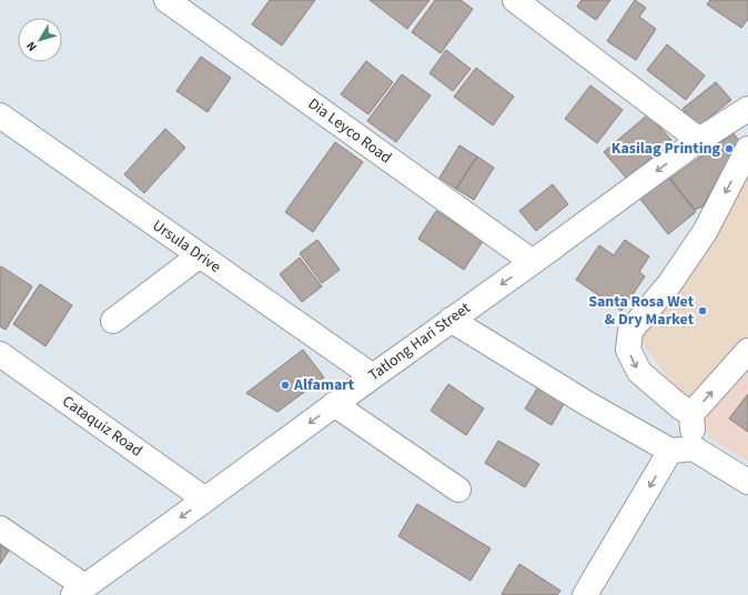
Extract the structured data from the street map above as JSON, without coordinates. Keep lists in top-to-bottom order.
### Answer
{
  "streets": {
    "street": [
      "Dia Leyco Road",
      "Ursula Drive",
      "Tatlong Hari Street",
      "Cataquiz Road"
    ]
  },
  "crossings": [
    ["Dia Leyco Road", "Tatlong Hari Street"],
    ["Ursula Drive", "Tatlong Hari Street"],
    ["Tatlong Hari Street", "Cataquiz Road"]
  ],
  "places": ["Kasilag Printing", "Santa Rosa Wet & Dry Market", "Alfamart"],
  "north": "bottom left"
}
